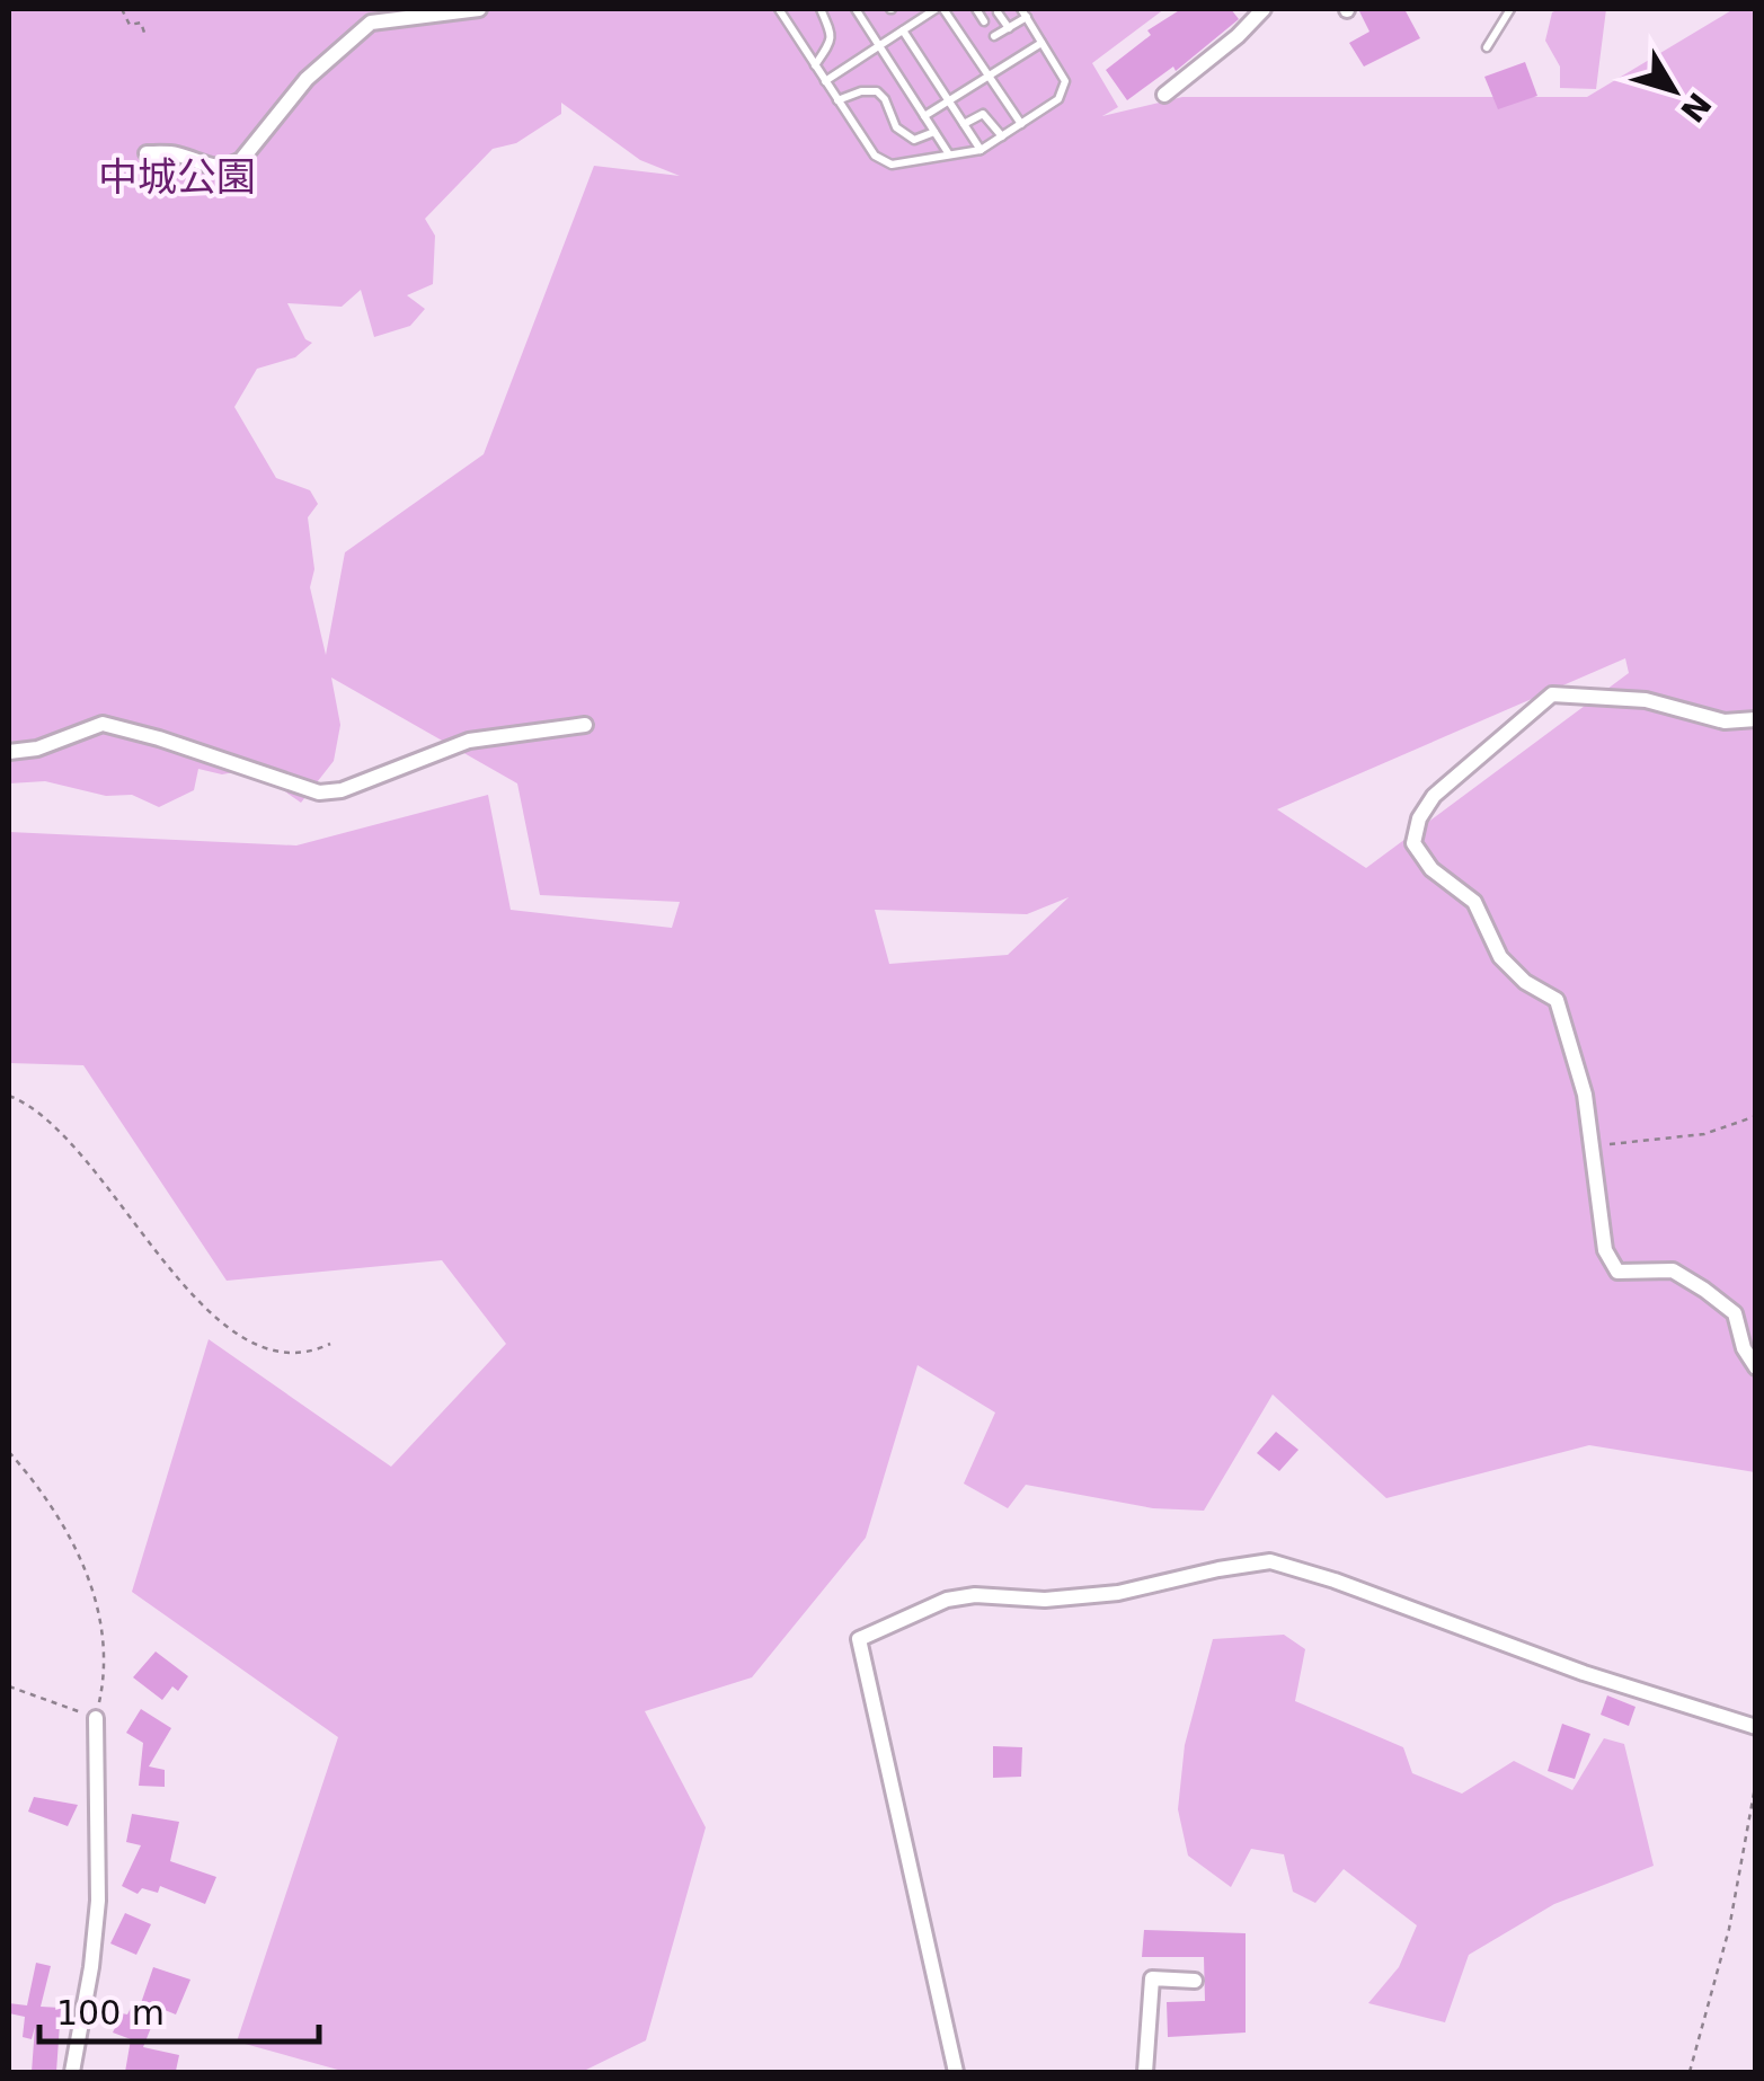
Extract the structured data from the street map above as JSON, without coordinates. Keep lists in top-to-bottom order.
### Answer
{
  "parks": ["中城公園"],
  "scale_bar": "100 m",
  "north": "bottom right"
}
